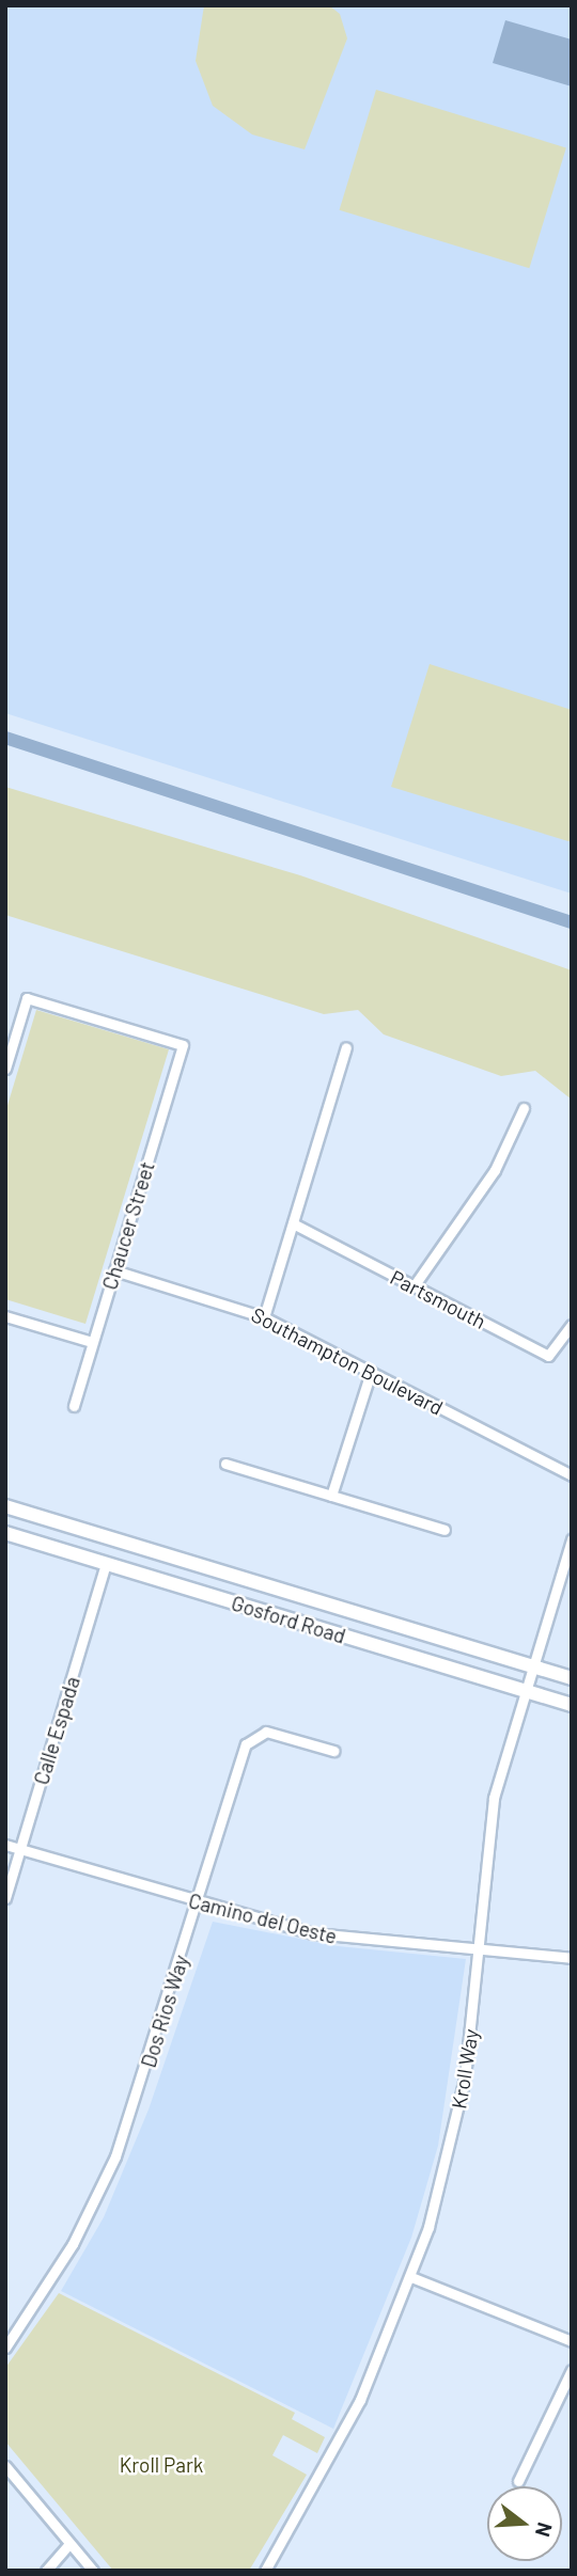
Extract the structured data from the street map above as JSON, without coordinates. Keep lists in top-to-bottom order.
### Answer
{
  "streets": {
    "main road": ["Gosford Road"],
    "street": [
      "Chaucer Street",
      "Partsmouth",
      "Southampton Boulevard",
      "Calle Espada",
      "Camino del Oeste",
      "Dos Rios Way",
      "Kroll Way"
    ]
  },
  "crossings": [
    ["Chaucer Street", "Southampton Boulevard"],
    ["Gosford Road", "Calle Espada"],
    ["Gosford Road", "Kroll Way"],
    ["Calle Espada", "Camino del Oeste"],
    ["Camino del Oeste", "Dos Rios Way"],
    ["Camino del Oeste", "Kroll Way"]
  ],
  "parks": ["Kroll Park"],
  "north": "right"
}
